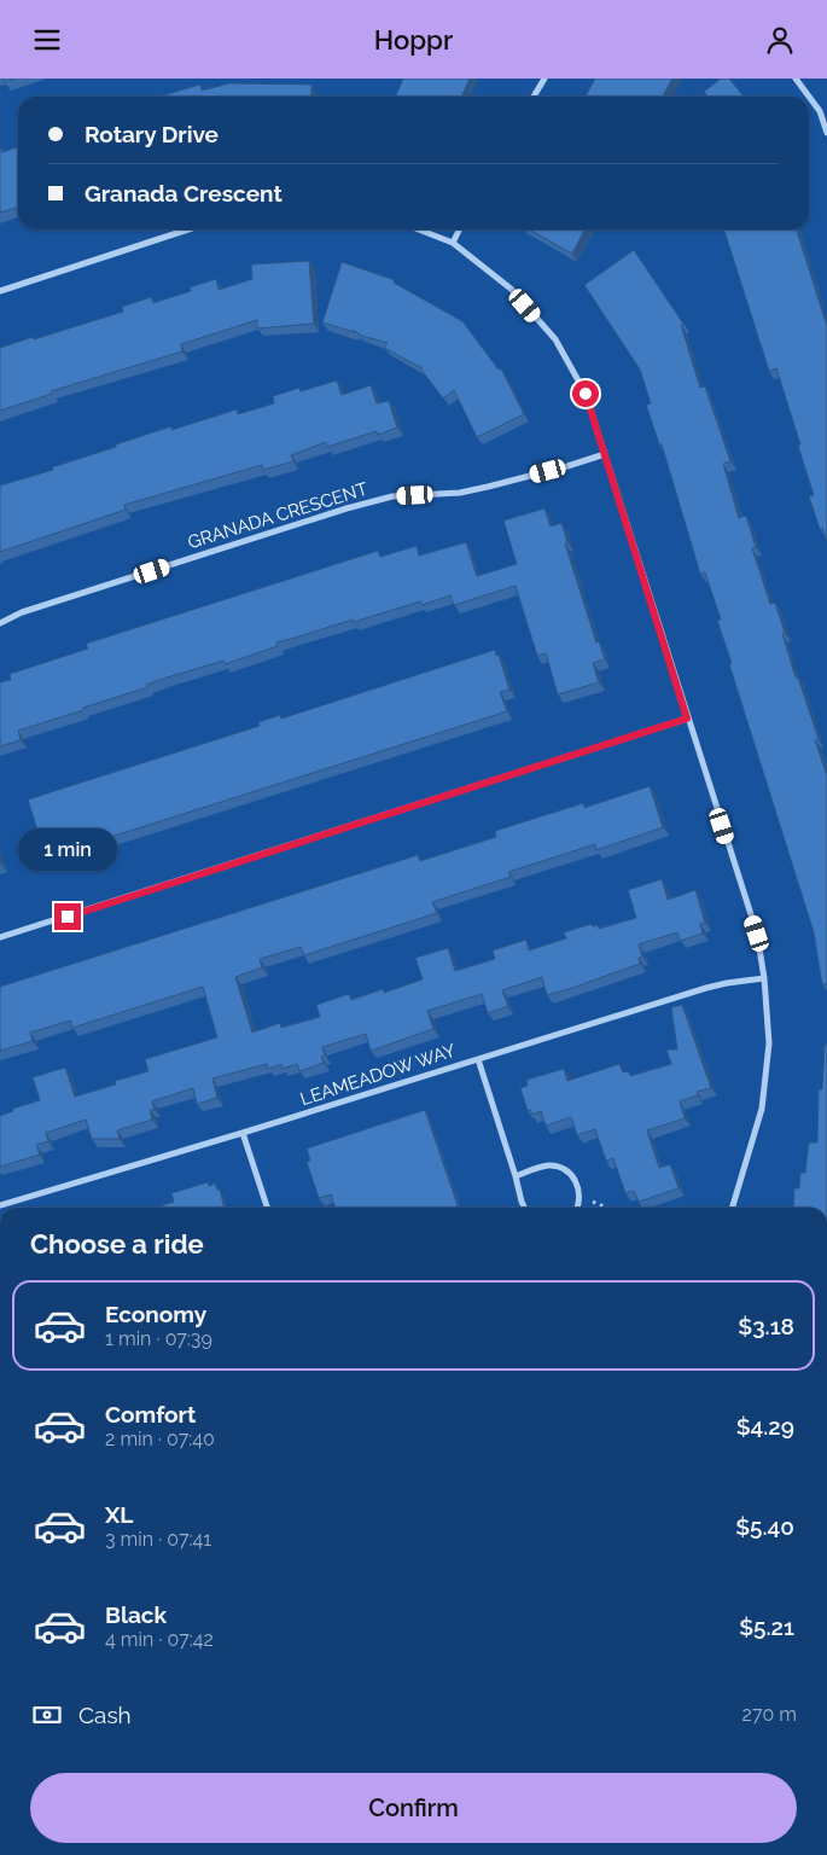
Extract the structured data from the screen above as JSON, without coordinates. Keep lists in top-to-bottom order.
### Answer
{
  "streets": {
    "street": ["GRANADA CRESCENT", "LEAMEADOW WAY"]
  },
  "page": {
    "header": "Hoppr",
    "banner": ["Rotary Drive", "Granada Crescent"],
    "bubble": "1 min",
    "heading": "Choose a ride",
    "list": [
      {
        "name": "Economy",
        "note": "1 min · 07:39",
        "value": "$3.18"
      },
      {
        "name": "Comfort",
        "note": "2 min · 07:40",
        "value": "$4.29"
      },
      {
        "name": "XL",
        "note": "3 min · 07:41",
        "value": "$5.40"
      },
      {
        "name": "Black",
        "note": "4 min · 07:42",
        "value": "$5.21"
      }
    ],
    "pay": ["Cash", "270 m"],
    "buttons": "Confirm"
  }
}
